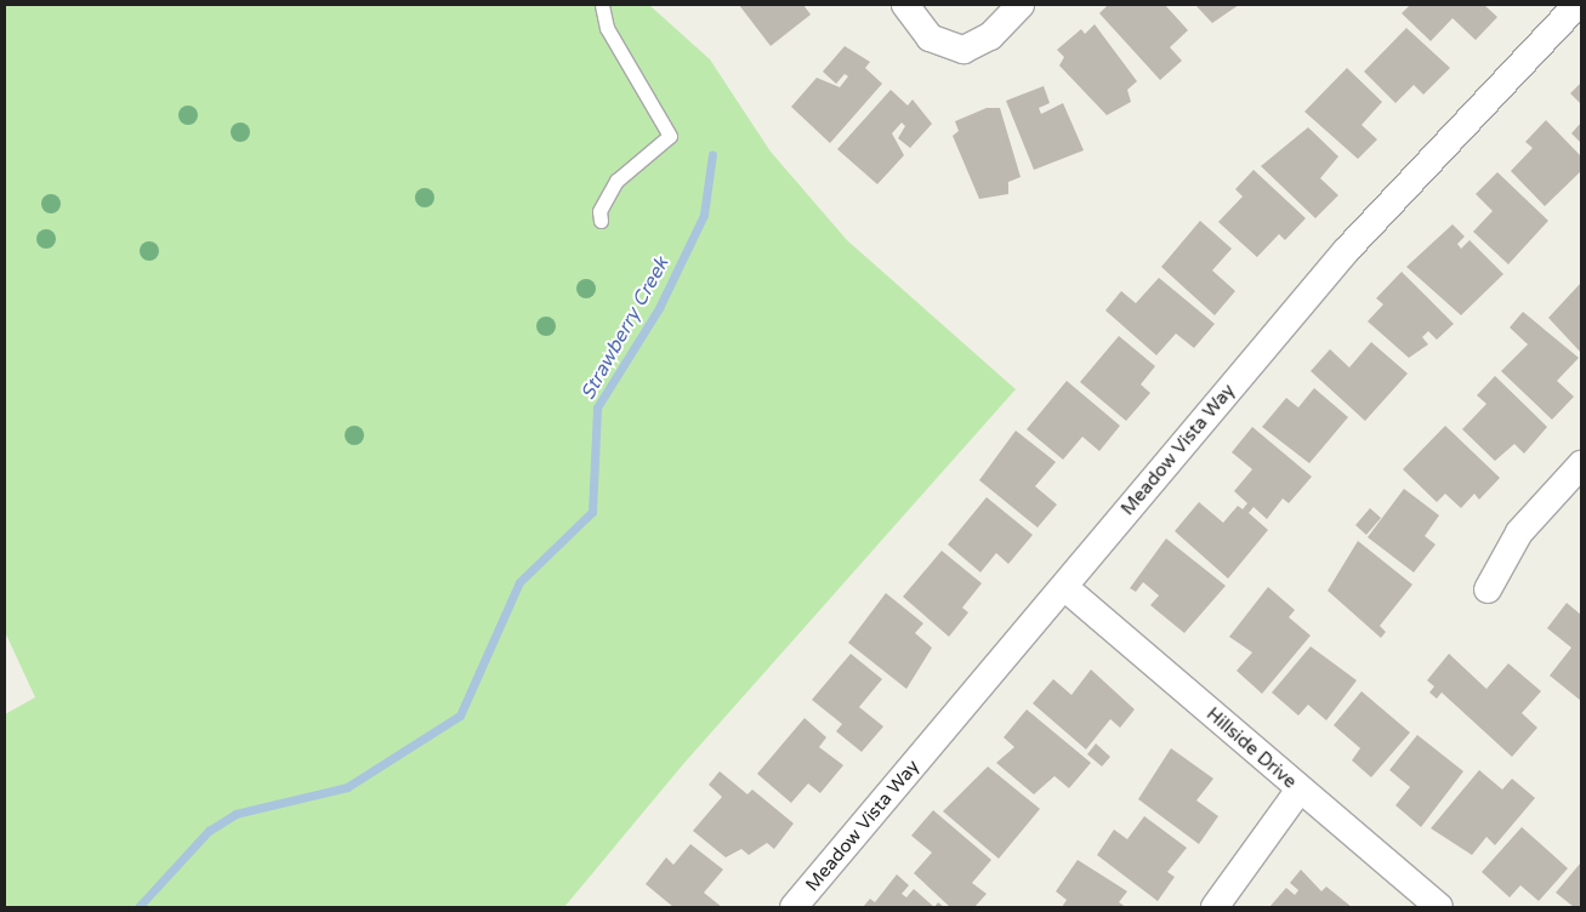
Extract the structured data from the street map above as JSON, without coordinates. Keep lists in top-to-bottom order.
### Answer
{
  "streets": {
    "street": ["Meadow Vista Way", "Hillside Drive"]
  },
  "crossings": [
    ["Meadow Vista Way", "Hillside Drive"]
  ],
  "water": ["Strawberry Creek"]
}
